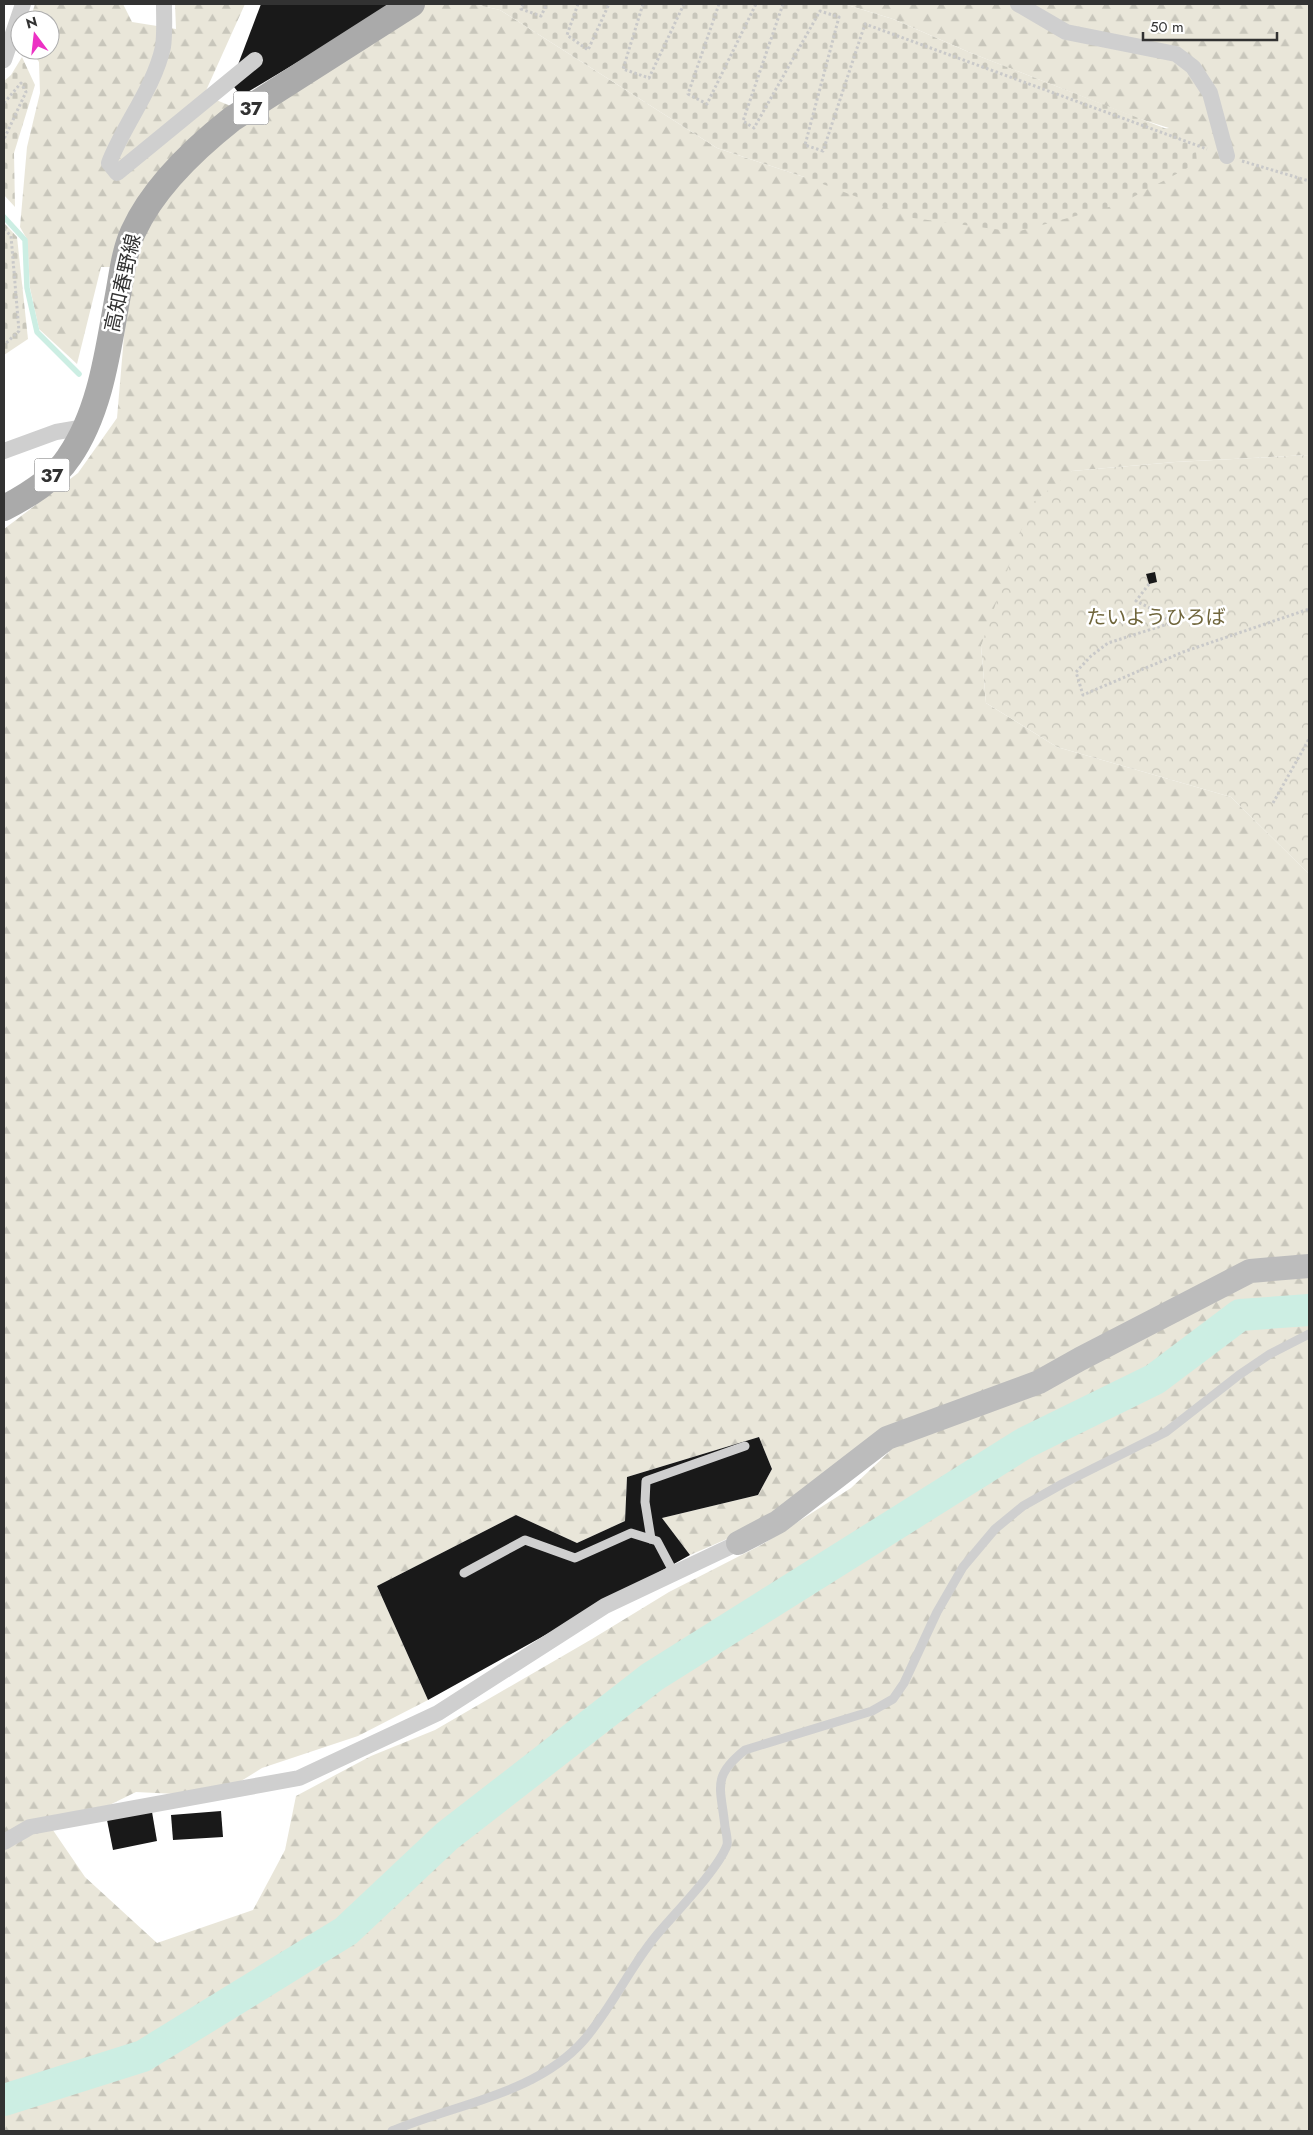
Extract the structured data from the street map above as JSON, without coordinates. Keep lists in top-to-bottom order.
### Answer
{
  "streets": {
    "main road": ["37", "高知春野線"]
  },
  "parks": ["たいようひろば"],
  "scale_bar": "50 m",
  "north": "top"
}
